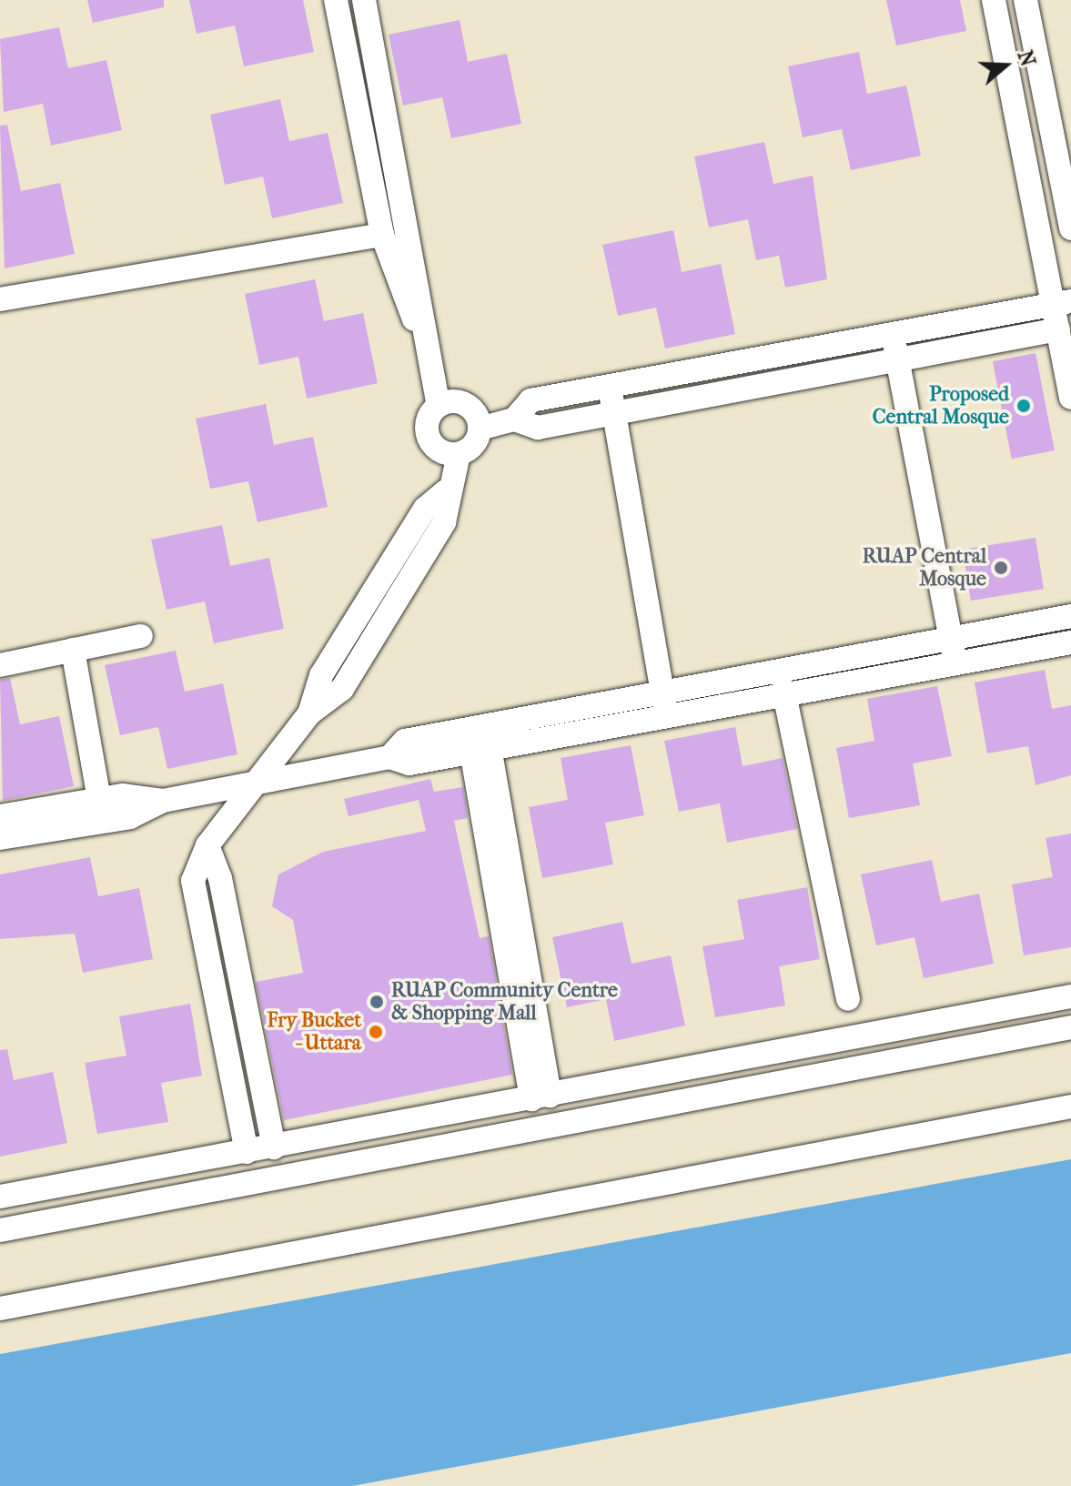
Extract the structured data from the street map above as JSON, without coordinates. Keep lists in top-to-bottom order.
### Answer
{
  "places": [
    "Proposed Central Mosque",
    "RUAP Central Mosque",
    "RUAP Community Centre & Shopping Mall",
    "Fry Bucket - Uttara"
  ],
  "north": "right"
}
